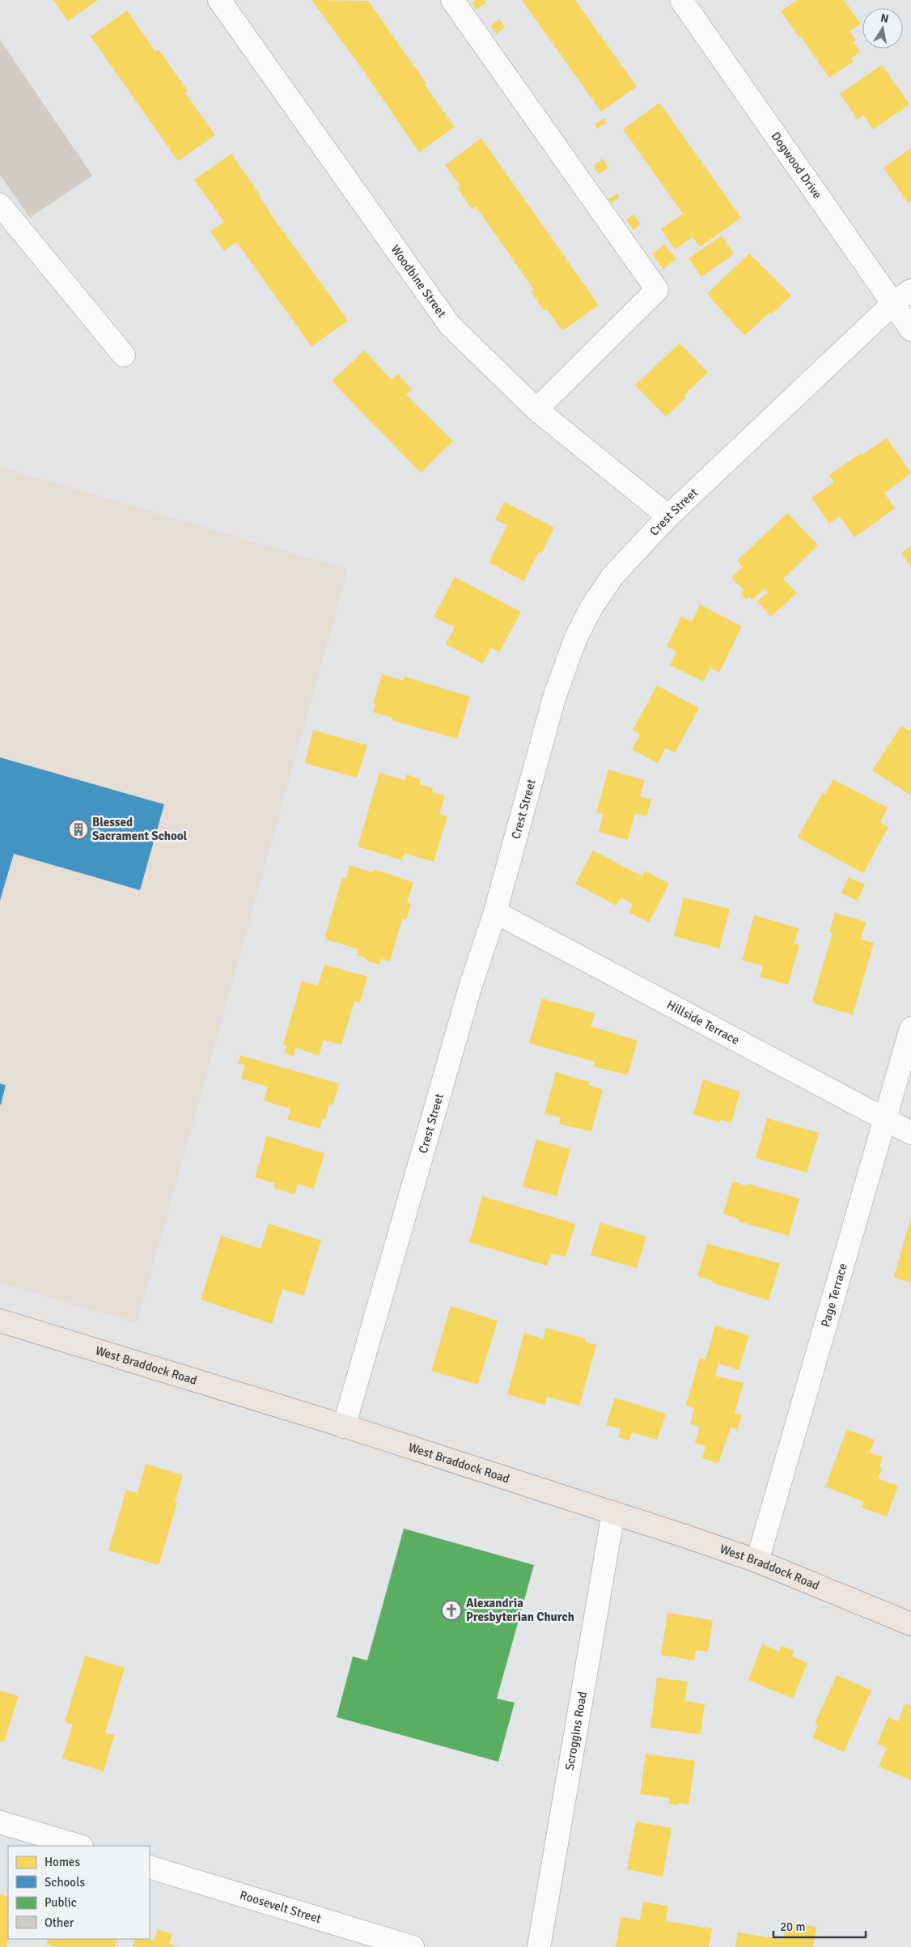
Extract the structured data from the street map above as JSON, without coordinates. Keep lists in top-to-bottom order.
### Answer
{
  "streets": {
    "main road": ["West Braddock Road"],
    "street": [
      "Dogwood Drive",
      "Woodbine Street",
      "Crest Street",
      "Hillside Terrace",
      "Page Terrace",
      "Scroggins Road",
      "Roosevelt Street"
    ]
  },
  "crossings": [
    ["Dogwood Drive", "Crest Street"],
    ["Woodbine Street", "Crest Street"],
    ["Crest Street", "Hillside Terrace"],
    ["Crest Street", "West Braddock Road"],
    ["Hillside Terrace", "Page Terrace"],
    ["Page Terrace", "West Braddock Road"],
    ["West Braddock Road", "Scroggins Road"]
  ],
  "places": {
    "building": ["Blessed Sacrament School"],
    "church": ["Alexandria Presbyterian Church"]
  },
  "legend": [
    "Homes",
    "Schools",
    "Public",
    "Other"
  ],
  "scale_bar": "20 m",
  "north": "top"
}
